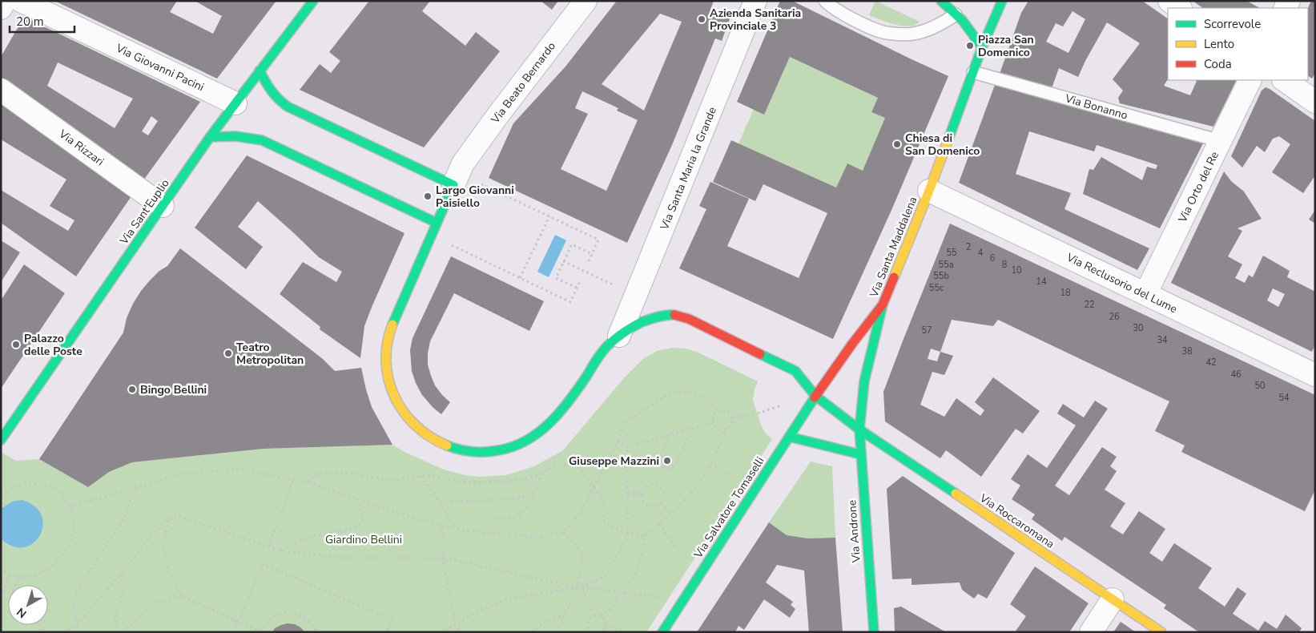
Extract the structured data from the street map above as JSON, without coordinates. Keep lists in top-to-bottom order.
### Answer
{
  "streets": {
    "street": [
      "Via Giovanni Pacini",
      "Via Beato Bernardo",
      "Via Rizzari",
      "Via Santa Maria la Grande",
      "Via Orto del Re",
      "Via Sant'Euplio",
      "Via Santa Maddalena",
      "Via Reclusorio del Lume",
      "Via Salvatore Tomaselli",
      "Via Roccaromana",
      "Via Androne"
    ],
    "lane": ["Via Bonanno"]
  },
  "crossings": [
    ["Via Giovanni Pacini", "Via Sant'Euplio"],
    ["Via Bonanno", "Via Orto del Re"],
    ["Via Bonanno", "Via Santa Maddalena"],
    ["Via Rizzari", "Via Sant'Euplio"],
    ["Via Orto del Re", "Via Reclusorio del Lume"],
    ["Via Santa Maddalena", "Via Reclusorio del Lume"],
    ["Via Santa Maddalena", "Via Salvatore Tomaselli"],
    ["Via Santa Maddalena", "Via Roccaromana"],
    ["Via Santa Maddalena", "Via Androne"],
    ["Via Salvatore Tomaselli", "Via Roccaromana"],
    ["Via Roccaromana", "Via Androne"]
  ],
  "parks": ["Giardino Bellini"],
  "places": [
    "Azienda Sanitaria Provinciale 3",
    "Piazza San Domenico",
    "Chiesa di San Domenico",
    "Largo Giovanni Paisiello",
    "Palazzo delle Poste",
    "Teatro Metropolitan",
    "Bingo Bellini",
    "Giuseppe Mazzini"
  ],
  "house_numbers": [
    "2",
    "55",
    "4",
    "6",
    "55a",
    "8",
    "10",
    "55b",
    "14",
    "55c",
    "18",
    "22",
    "26",
    "30",
    "57",
    "34",
    "38",
    "42",
    "46",
    "50",
    "54"
  ],
  "legend": ["Scorrevole", "Lento", "Coda"],
  "scale_bar": "20 m",
  "north": "bottom left"
}
